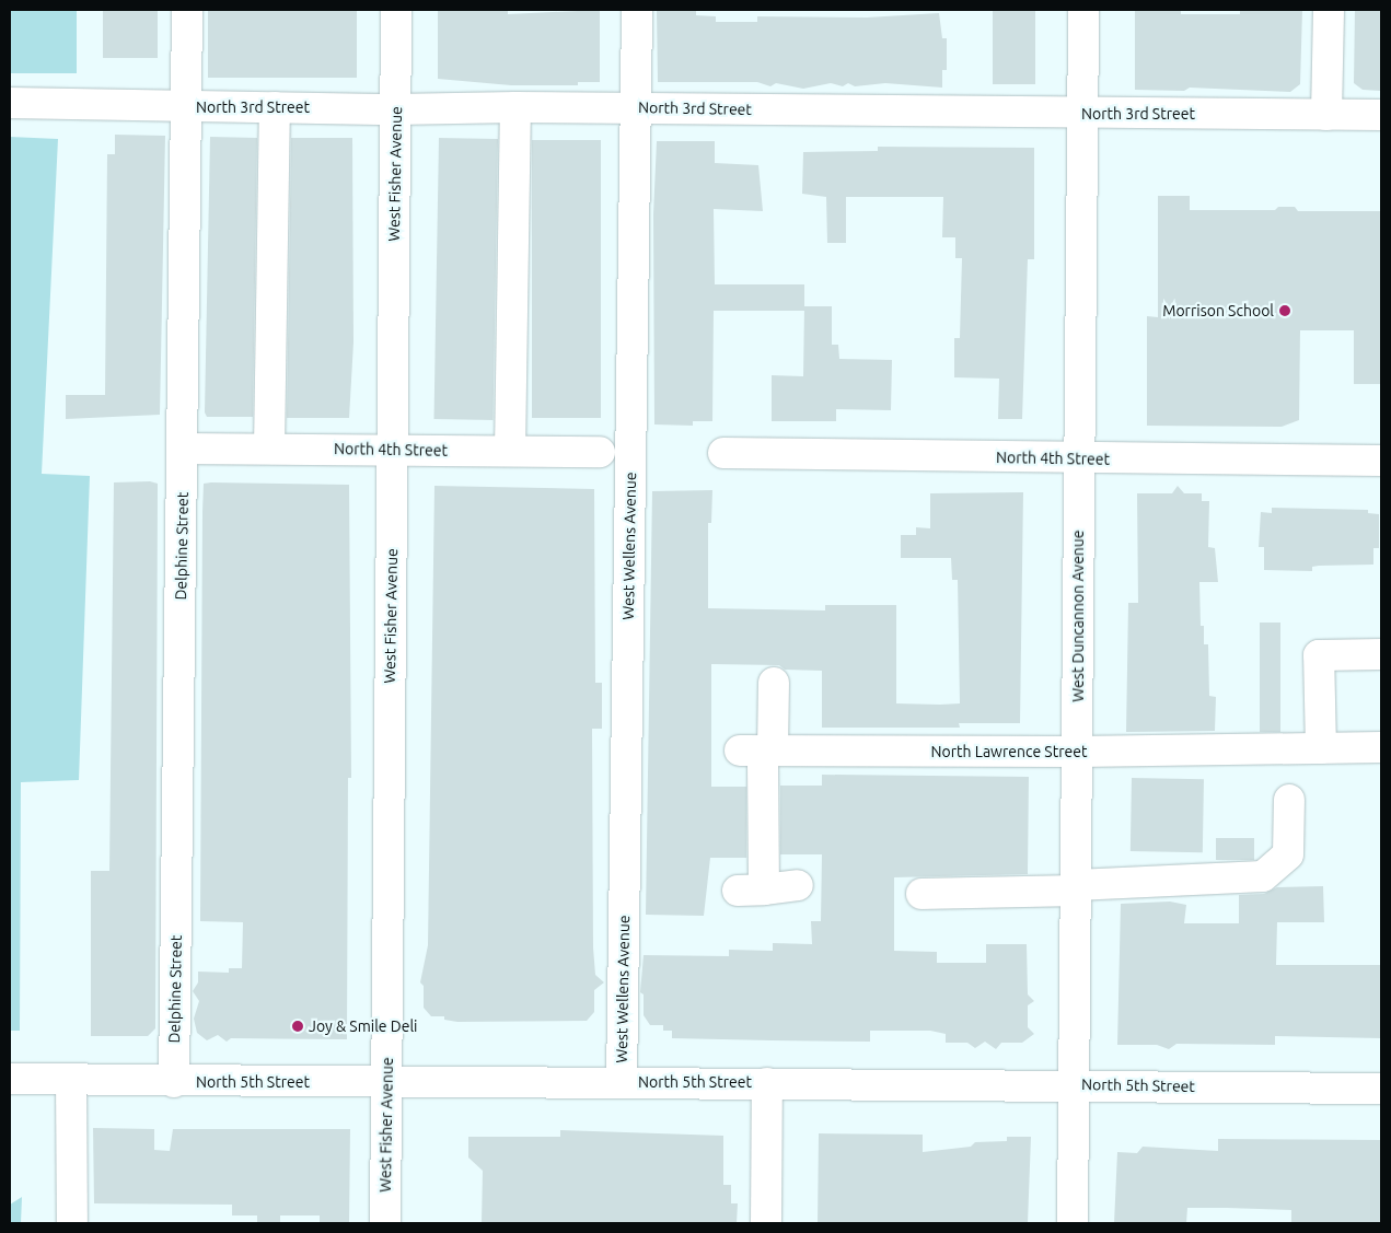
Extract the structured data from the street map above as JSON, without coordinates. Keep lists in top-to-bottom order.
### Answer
{
  "streets": {
    "street": [
      "North 3rd Street",
      "West Fisher Avenue",
      "North 4th Street",
      "Delphine Street",
      "West Wellens Avenue",
      "West Duncannon Avenue",
      "North Lawrence Street",
      "North 5th Street"
    ]
  },
  "crossings": [
    ["North 3rd Street", "West Fisher Avenue"],
    ["North 3rd Street", "Delphine Street"],
    ["North 3rd Street", "West Wellens Avenue"],
    ["North 3rd Street", "West Duncannon Avenue"],
    ["West Fisher Avenue", "North 4th Street"],
    ["West Fisher Avenue", "North 5th Street"],
    ["North 4th Street", "Delphine Street"],
    ["North 4th Street", "West Duncannon Avenue"],
    ["Delphine Street", "North 5th Street"],
    ["West Wellens Avenue", "North 5th Street"],
    ["West Duncannon Avenue", "North Lawrence Street"],
    ["West Duncannon Avenue", "North 5th Street"]
  ],
  "places": ["Morrison School", "Joy & Smile Deli"]
}
